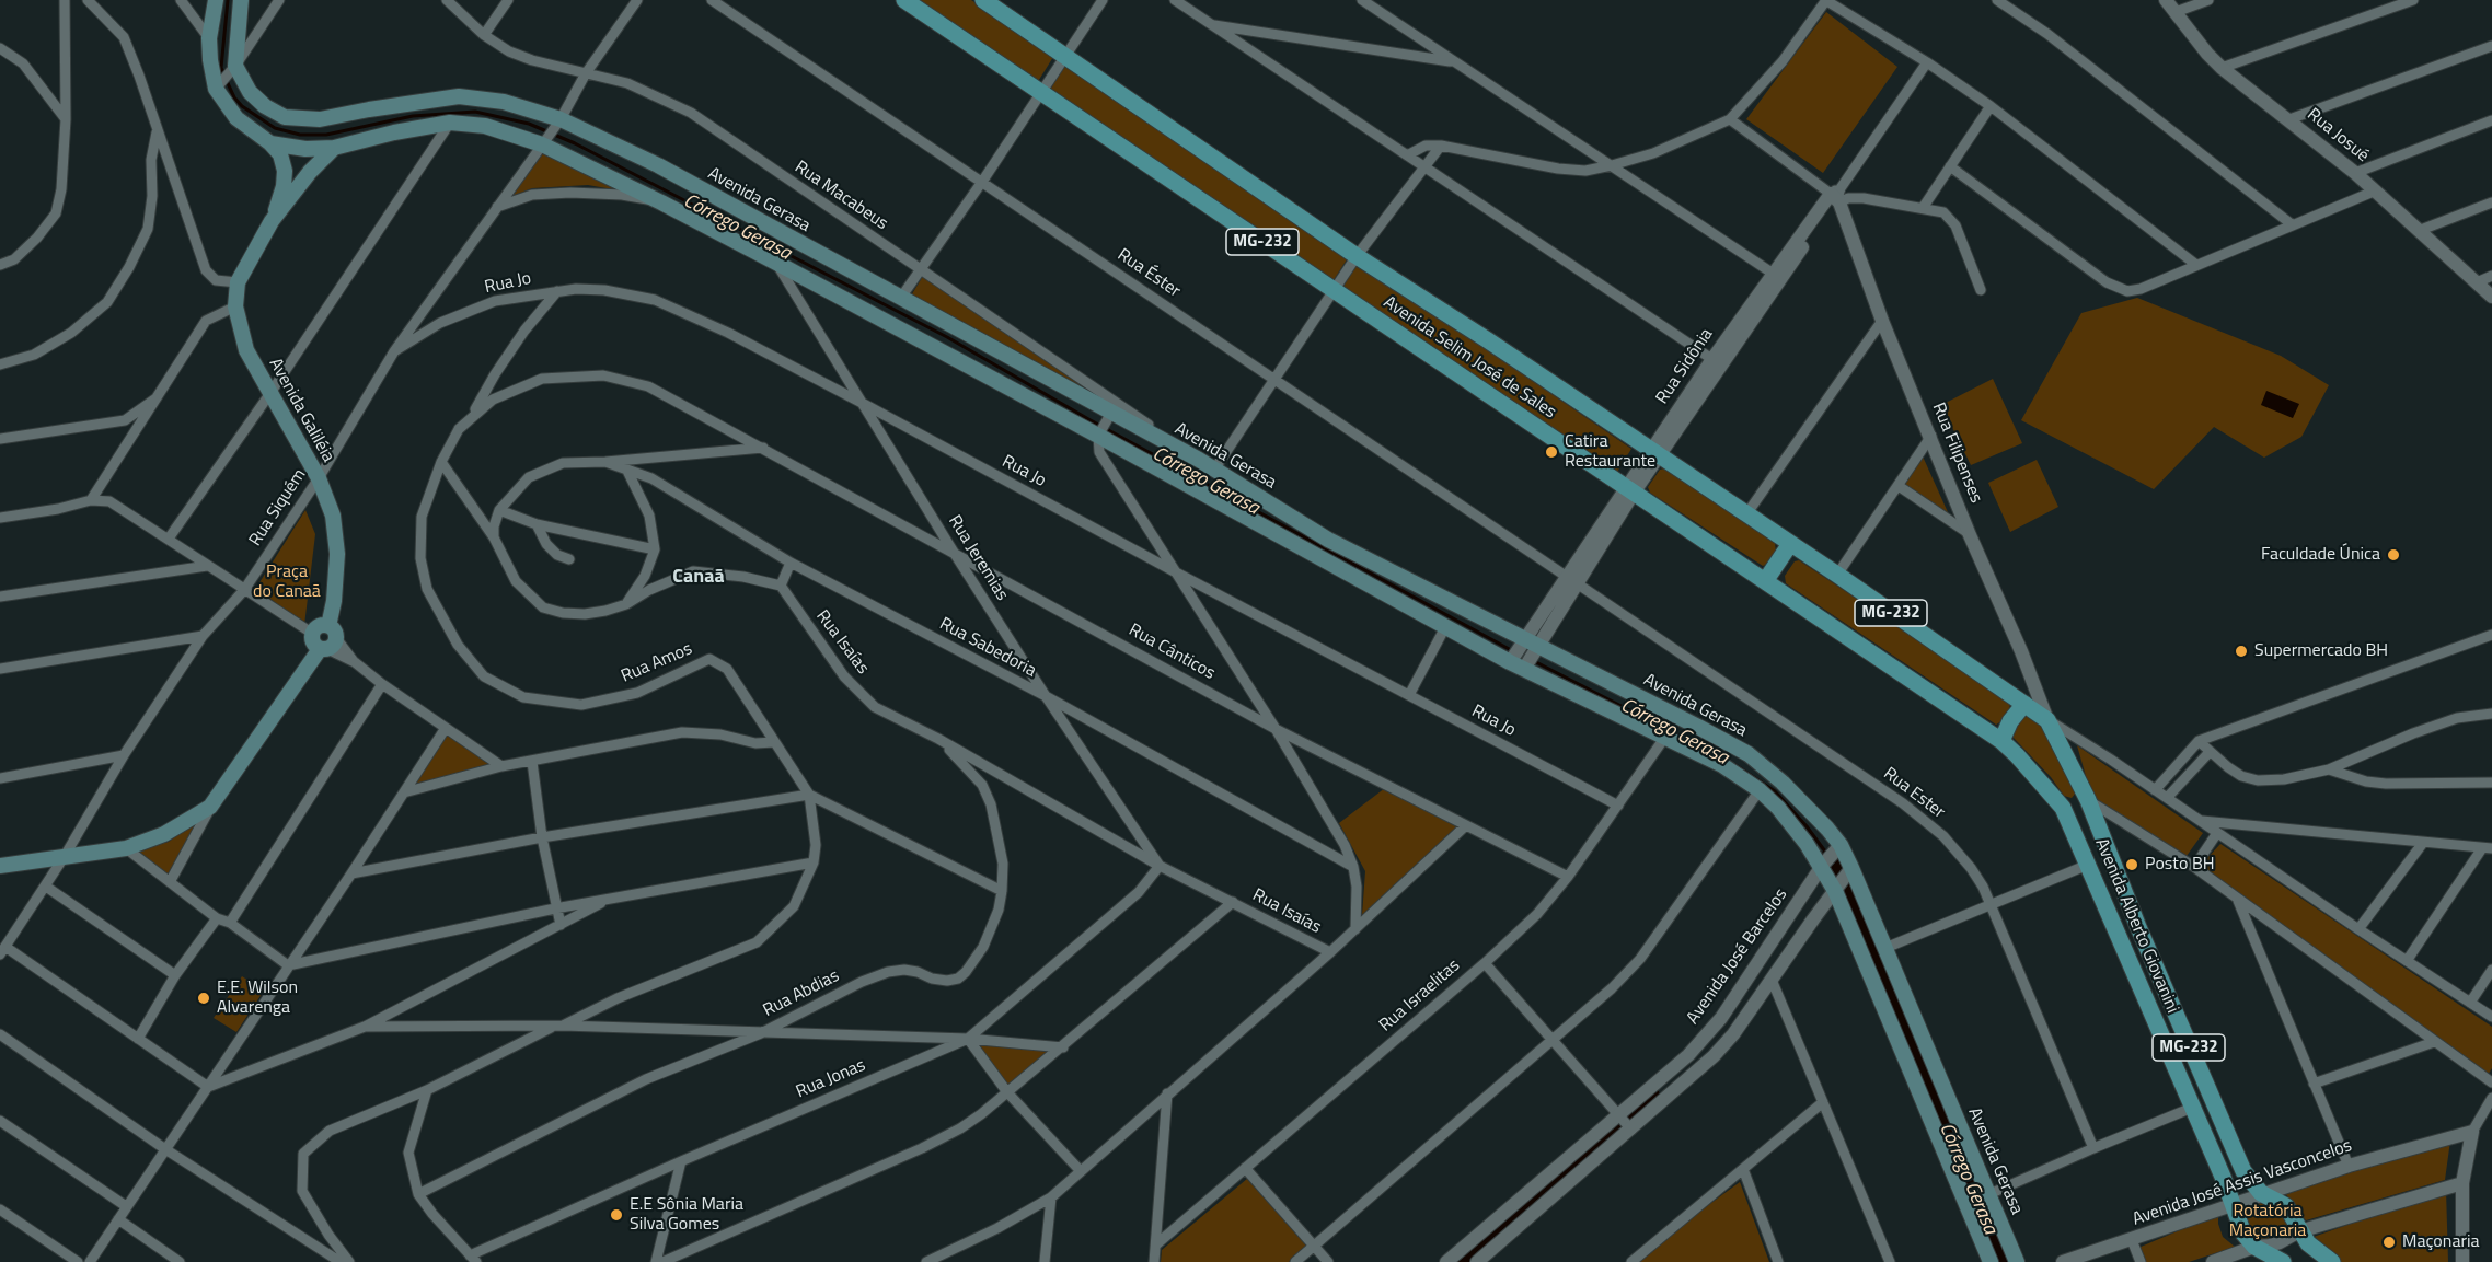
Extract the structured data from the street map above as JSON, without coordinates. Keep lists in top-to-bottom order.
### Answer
{
  "streets": {
    "main road": [
      "Avenida Gerasa",
      "MG-232",
      "Avenida Selim José de Sales",
      "Avenida Galiléia",
      "Avenida Alberto Giovanini"
    ],
    "street": [
      "Rua Josué",
      "Rua Macabeus",
      "Rua Éster",
      "Rua Jo",
      "Rua Sidônia",
      "Rua Filipenses",
      "Rua Siquém",
      "Rua Jeremias",
      "Rua Isaías",
      "Rua Sabedoria",
      "Rua Cânticos",
      "Rua Amos",
      "Rua Ester",
      "Avenida José Barcelos",
      "Rua Abdias",
      "Rua Israelitas",
      "Rua Jonas",
      "Avenida José Assis Vasconcelos"
    ]
  },
  "crossings": [
    ["Rua Macabeus", "Avenida Gerasa"],
    ["Avenida Gerasa", "Rua Sidônia"],
    ["Avenida Gerasa", "Avenida Galiléia"],
    ["Avenida Gerasa", "Rua Siquém"],
    ["Avenida Gerasa", "Rua Jeremias"],
    ["Avenida Gerasa", "Avenida José Barcelos"],
    ["Avenida Gerasa", "Rua Israelitas"],
    ["Rua Éster", "Rua Sidônia"],
    ["Rua Éster", "Rua Ester"],
    ["Rua Jo", "Rua Siquém"],
    ["Rua Jo", "Rua Jeremias"],
    ["Rua Jo", "Rua Amos"],
    ["Rua Jo", "Rua Israelitas"],
    ["Avenida Selim José de Sales", "Rua Sidônia"],
    ["Avenida Selim José de Sales", "Rua Filipenses"],
    ["Avenida Selim José de Sales", "Avenida Alberto Giovanini"],
    ["Rua Sidônia", "Rua Filipenses"],
    ["Rua Sidônia", "Rua Ester"],
    ["Avenida Galiléia", "Rua Siquém"],
    ["Rua Jeremias", "Rua Isaías"],
    ["Rua Jeremias", "Rua Sabedoria"],
    ["Rua Jeremias", "Rua Cânticos"],
    ["Rua Jeremias", "Rua Jonas"],
    ["Rua Isaías", "Rua Abdias"],
    ["Rua Isaías", "Rua Jonas"],
    ["Rua Cânticos", "Rua Amos"],
    ["Rua Cânticos", "Rua Israelitas"],
    ["Avenida Alberto Giovanini", "Avenida José Assis Vasconcelos"]
  ],
  "districts": ["Canaã"],
  "water": ["Córrego Gerasa"],
  "parks": ["Praça do Canaã", "Rotatória Maçonaria"],
  "places": [
    "Catira Restaurante",
    "Faculdade Única",
    "Supermercado BH",
    "Posto BH",
    "E.E. Wilson Alvarenga",
    "E.E Sônia Maria Silva Gomes",
    "Maçonaria"
  ]
}
